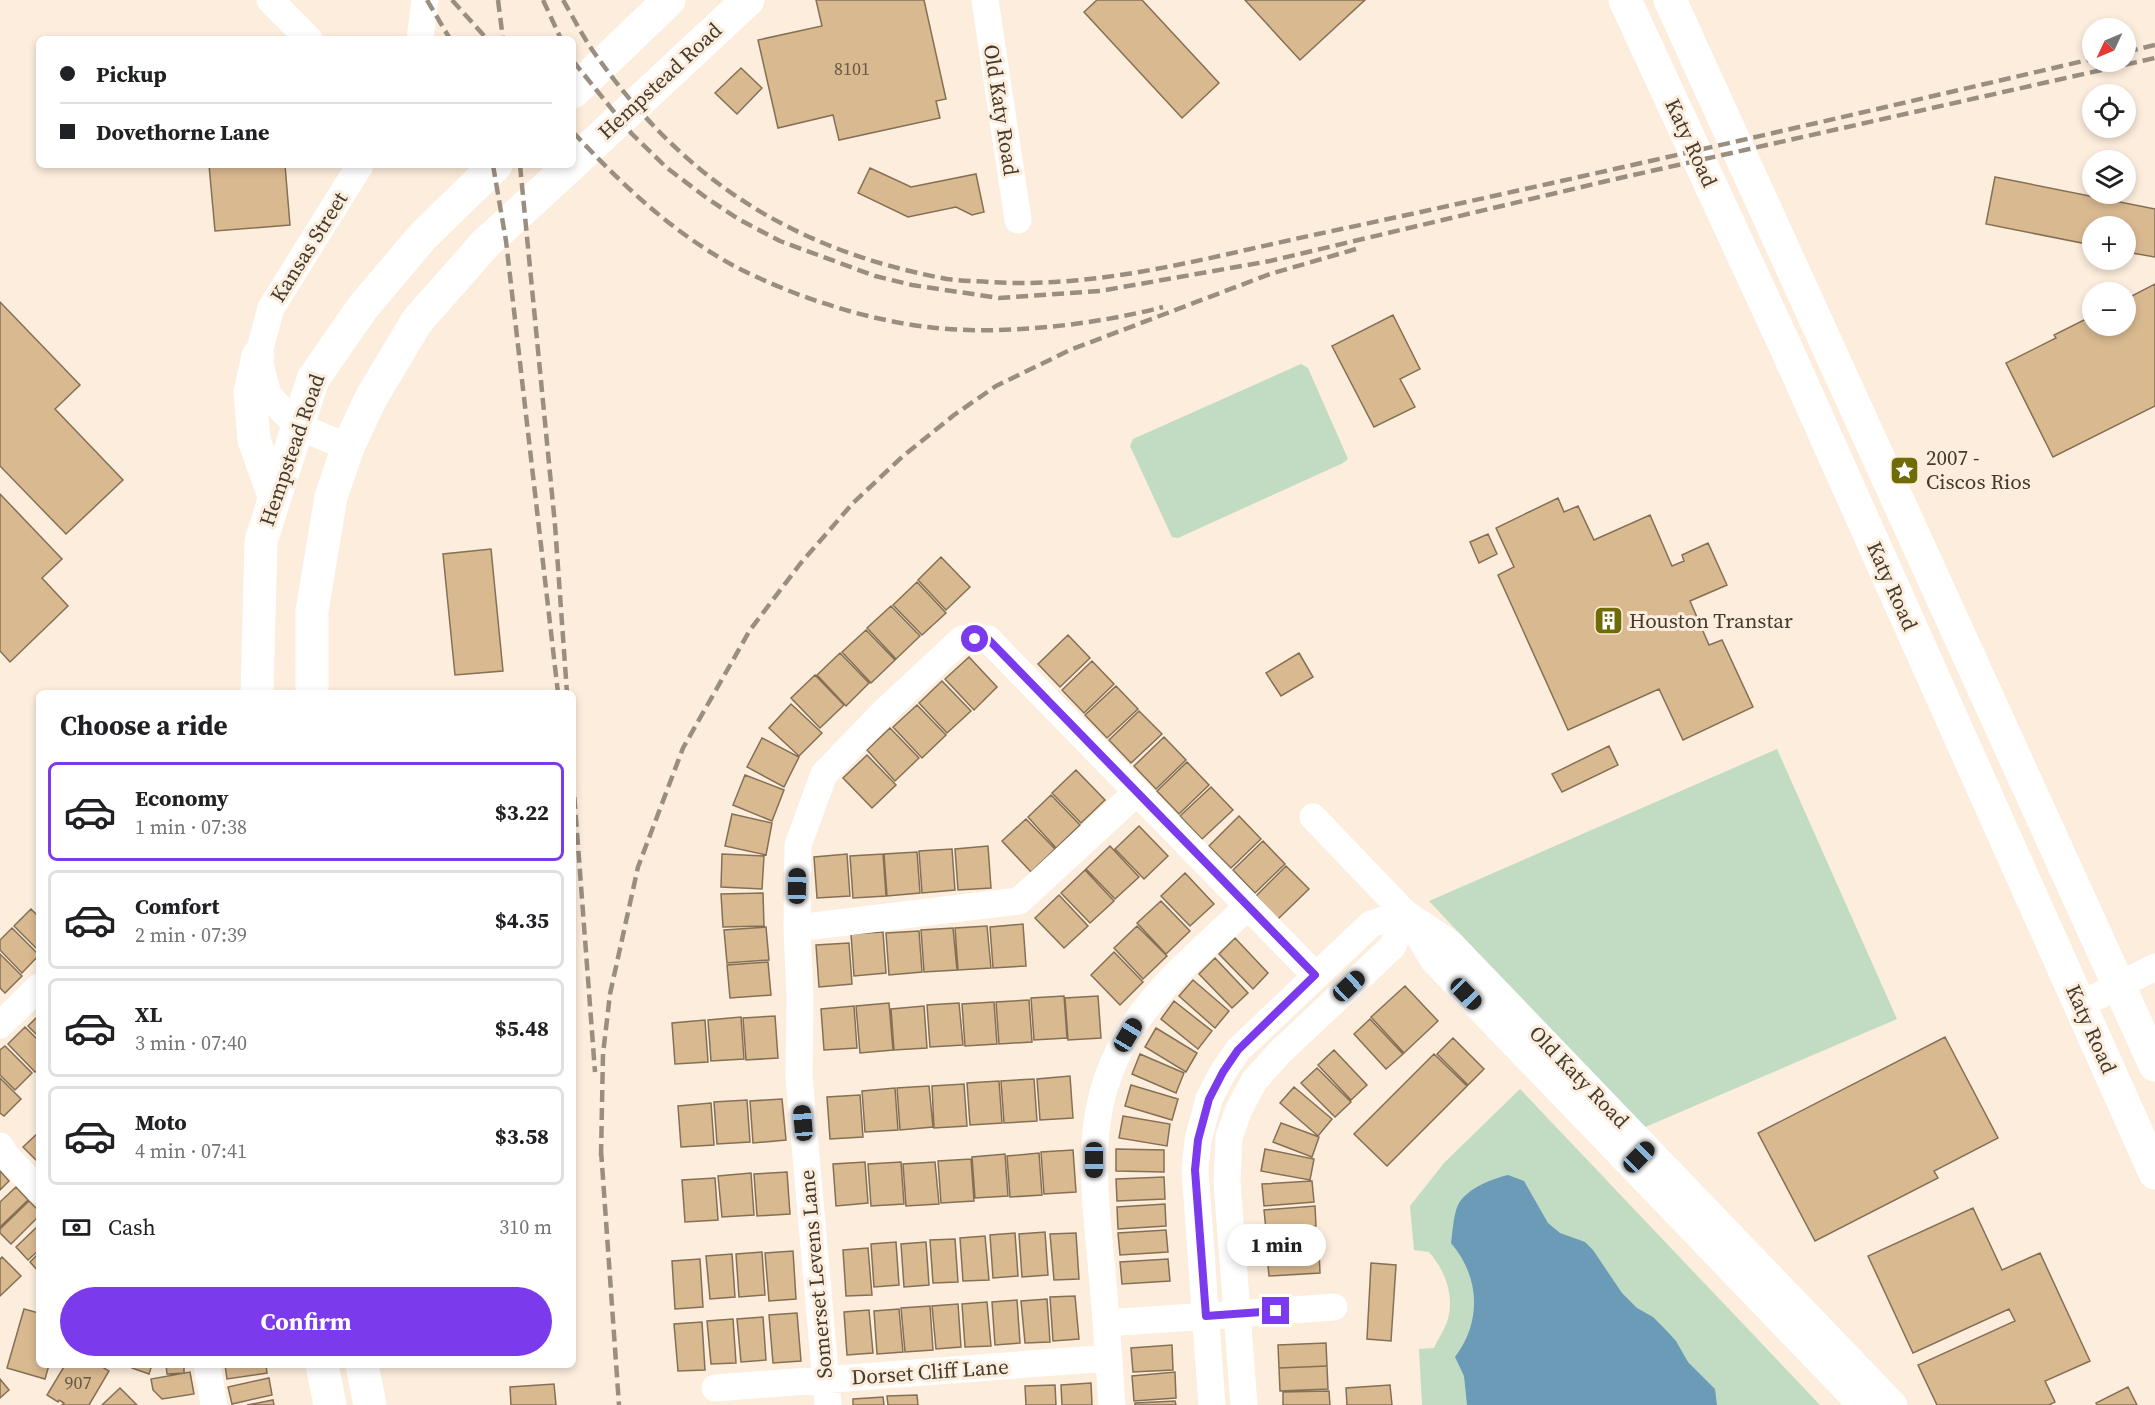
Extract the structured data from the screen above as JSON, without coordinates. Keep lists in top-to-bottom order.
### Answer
{
  "streets": {
    "main road": ["Hempstead Road", "Katy Road"],
    "street": [
      "Old Katy Road",
      "Kansas Street",
      "Somerset Levens Lane",
      "Dorset Cliff Lane"
    ]
  },
  "crossings": [
    ["Hempstead Road", "Kansas Street"],
    ["Somerset Levens Lane", "Dorset Cliff Lane"]
  ],
  "places": {
    "place": ["2007 - Ciscos Rios"],
    "building": ["Houston Transtar"]
  },
  "house_numbers": ["8101", "907"],
  "north": "bottom left",
  "page": {
    "map_buttons": ["+", "−"],
    "banner": ["Pickup", "Dovethorne Lane"],
    "heading": "Choose a ride",
    "list": [
      {
        "name": "Economy",
        "note": "1 min · 07:38",
        "value": "$3.22"
      },
      {
        "name": "Comfort",
        "note": "2 min · 07:39",
        "value": "$4.35"
      },
      {
        "name": "XL",
        "note": "3 min · 07:40",
        "value": "$5.48"
      },
      {
        "name": "Moto",
        "note": "4 min · 07:41",
        "value": "$3.58"
      }
    ],
    "pay": ["Cash", "310 m"],
    "bubble": "1 min",
    "buttons": "Confirm"
  }
}
